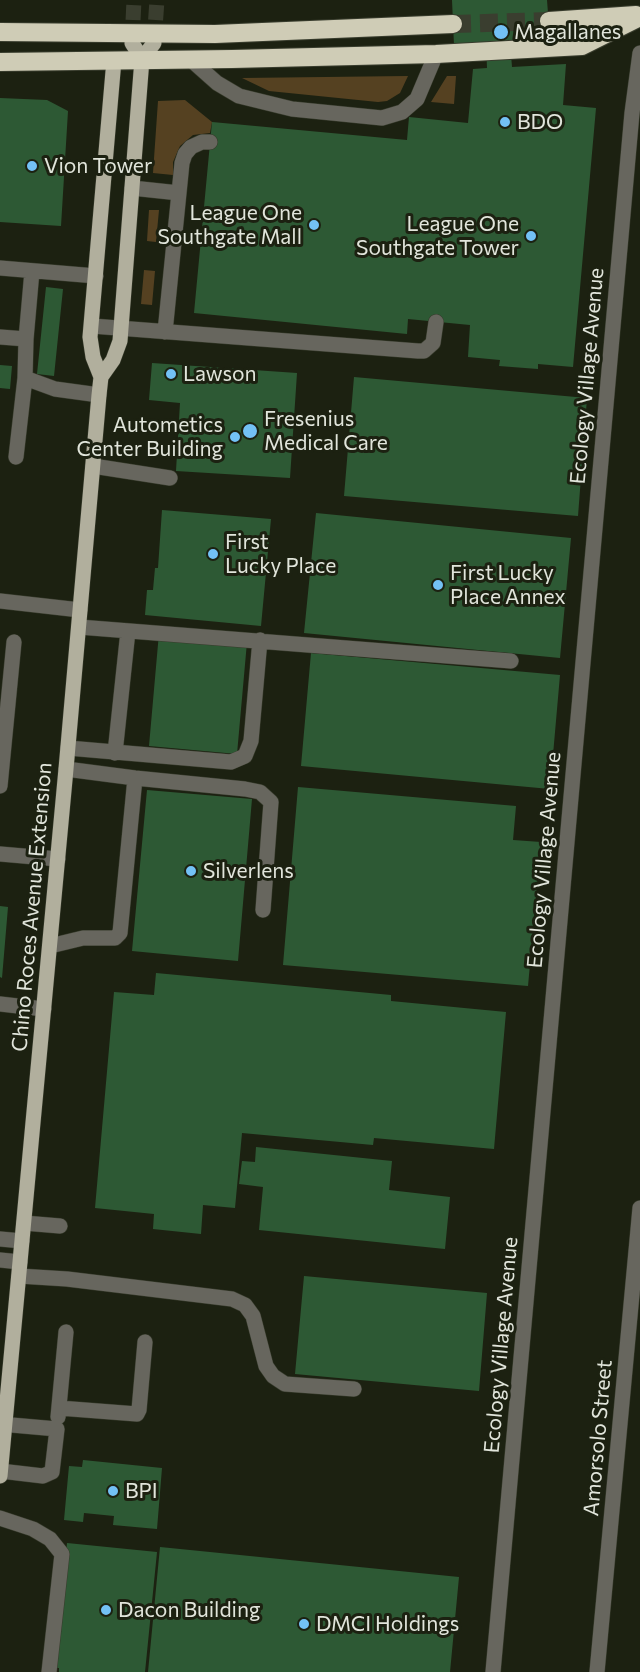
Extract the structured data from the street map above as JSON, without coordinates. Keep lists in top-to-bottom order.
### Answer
{
  "streets": {
    "main road": ["Chino Roces Avenue Extension"],
    "street": ["Ecology Village Avenue", "Amorsolo Street"]
  },
  "places": [
    "Magallanes",
    "BDO",
    "Vion Tower",
    "League One Southgate Mall",
    "League One Southgate Tower",
    "Lawson",
    "Fresenius Medical Care",
    "Autometics Center Building",
    "First Lucky Place",
    "First Lucky Place Annex",
    "Silverlens",
    "BPI",
    "Dacon Building",
    "DMCI Holdings"
  ]
}
